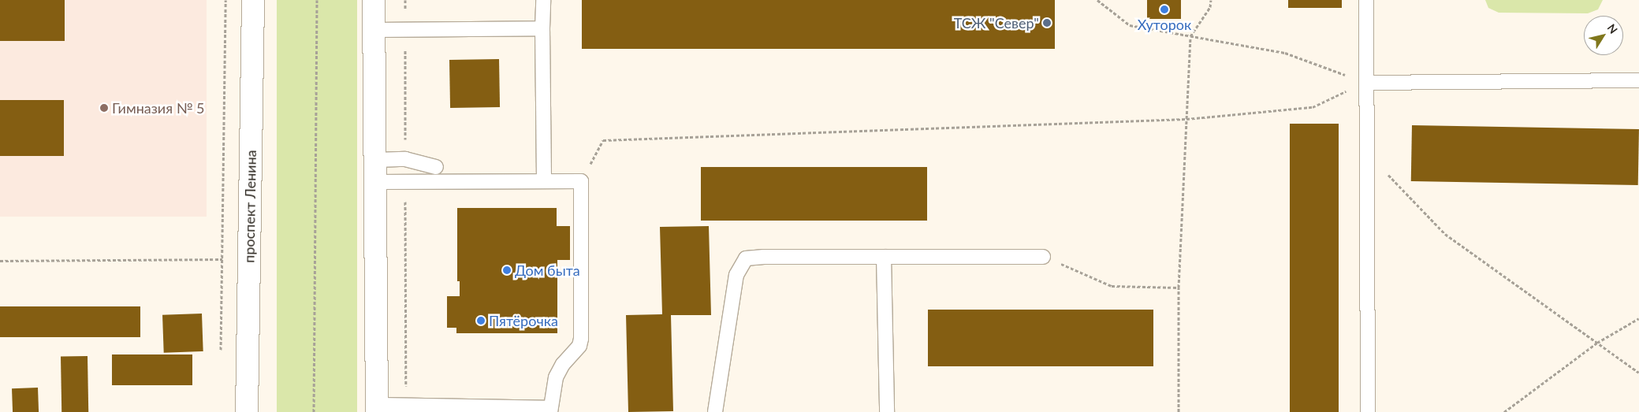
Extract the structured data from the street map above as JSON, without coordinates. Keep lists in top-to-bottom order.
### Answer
{
  "streets": {
    "street": ["проспект Ленина"]
  },
  "places": [
    "Хуторок",
    "ТСЖ \"Север\"",
    "Гимназия № 5",
    "Дом быта",
    "Пятёрочка"
  ],
  "north": "top right"
}
